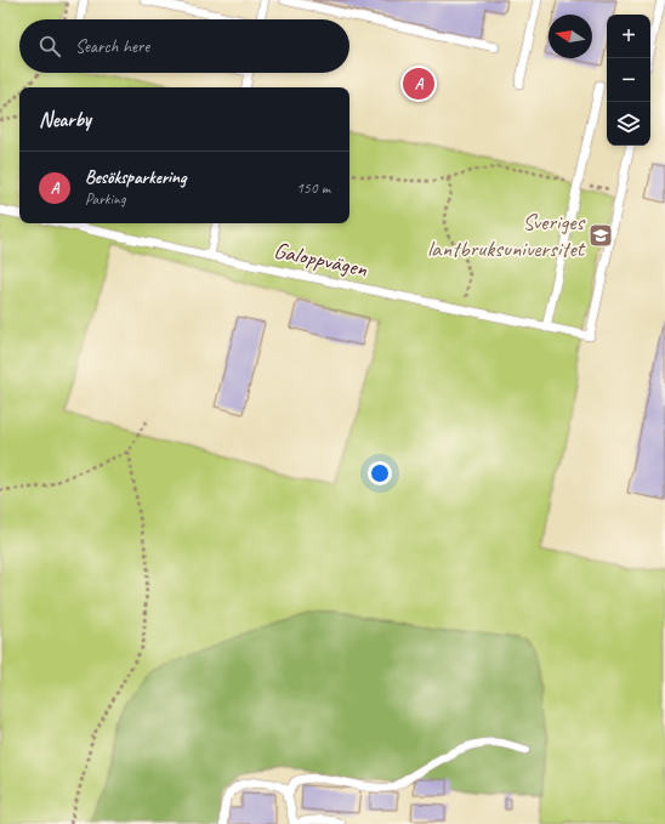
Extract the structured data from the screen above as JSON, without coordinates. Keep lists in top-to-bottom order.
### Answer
{
  "streets": {
    "lane": ["Galoppvägen"]
  },
  "places": {
    "school or university": ["Sveriges lantbruksuniversitet"]
  },
  "north": "left",
  "page": {
    "map_buttons": ["+", "−"],
    "search": "Search here",
    "pins": "A",
    "heading": "Nearby",
    "list": [
      {
        "mark": "A",
        "name": "Besöksparkering",
        "note": "Parking",
        "value": "150 m"
      }
    ]
  }
}
